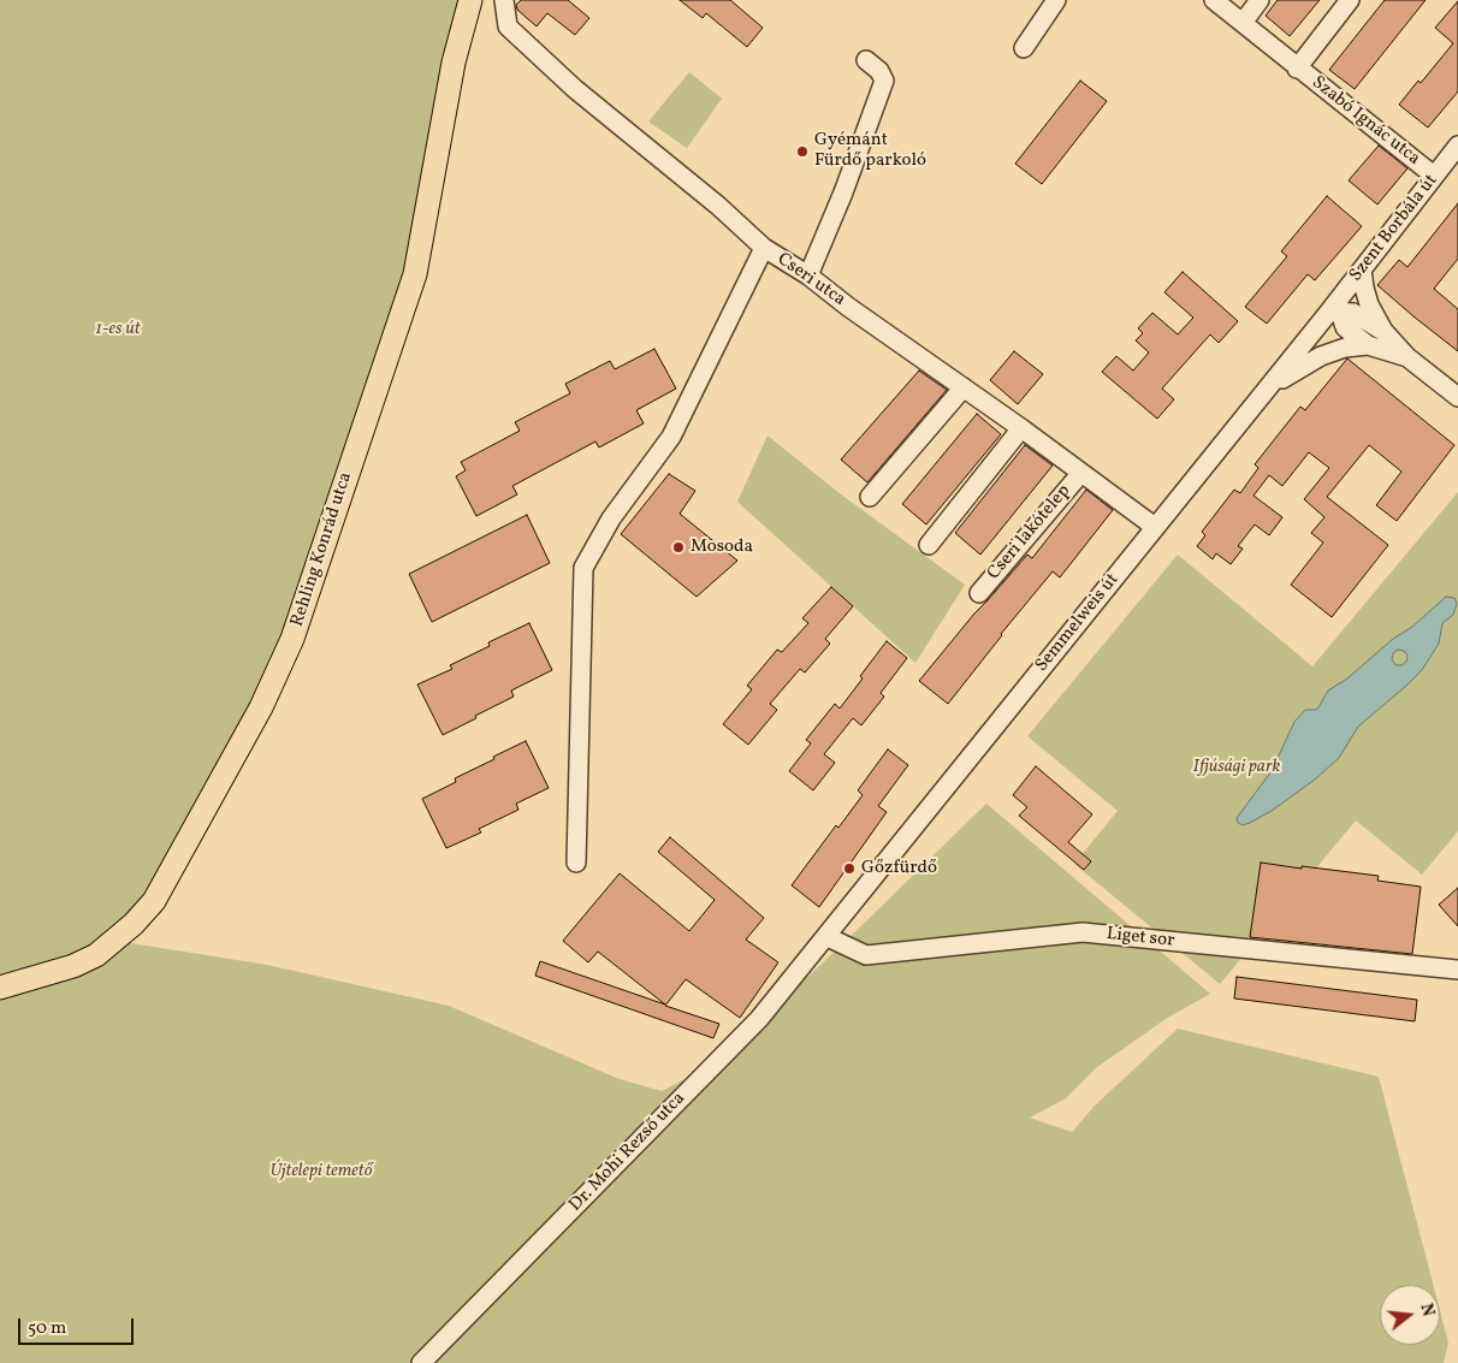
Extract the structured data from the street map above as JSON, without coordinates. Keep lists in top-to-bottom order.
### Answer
{
  "streets": {
    "main road": ["Rehling Konrád utca"],
    "street": [
      "Szabó Ignác utca",
      "Szent Borbála út",
      "Cseri utca",
      "Cseri lakótelep",
      "Semmelweis út",
      "Liget sor",
      "Dr. Mohi Rezső utca"
    ]
  },
  "crossings": [
    ["Szabó Ignác utca", "Szent Borbála út"],
    ["Szent Borbála út", "Semmelweis út"],
    ["Cseri utca", "Cseri lakótelep"],
    ["Cseri utca", "Semmelweis út"],
    ["Semmelweis út", "Liget sor"],
    ["Semmelweis út", "Dr. Mohi Rezső utca"],
    ["Liget sor", "Dr. Mohi Rezső utca"]
  ],
  "parks": ["1-es út", "Ifjúsági park", "Újtelepi temető"],
  "places": ["Gyémánt Fürdő parkoló", "Mosoda", "Gőzfürdő"],
  "scale_bar": "50 m",
  "north": "right"
}
